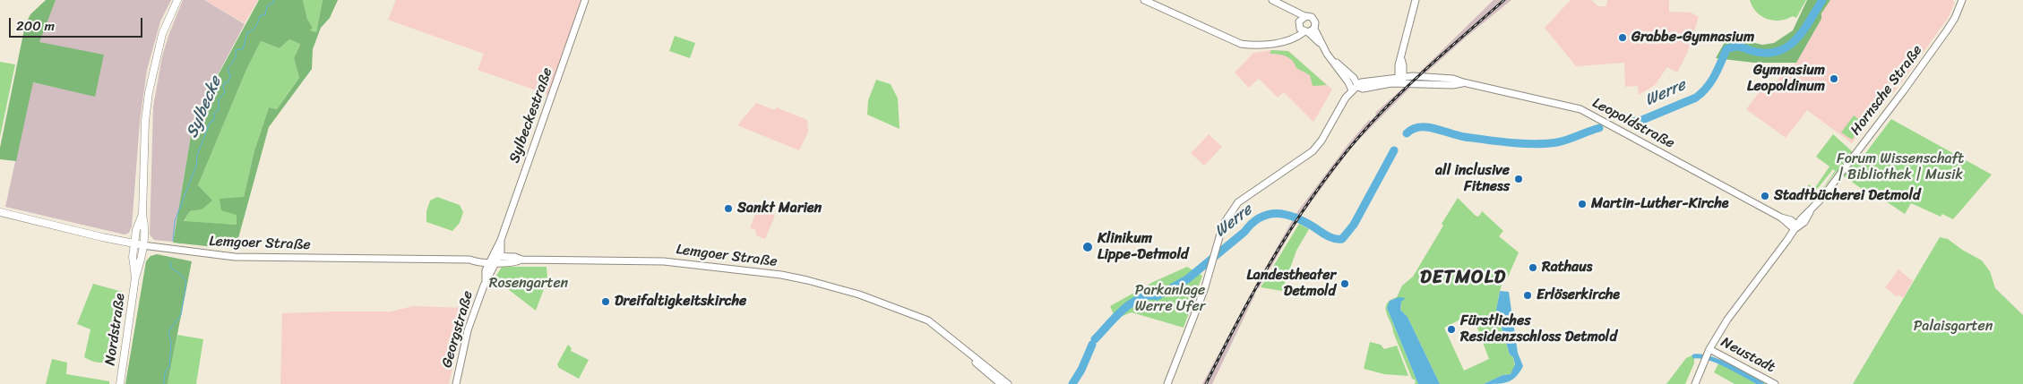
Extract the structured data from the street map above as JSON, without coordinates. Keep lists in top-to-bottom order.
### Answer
{
  "streets": {
    "main road": ["Lemgoer Straße", "Nordstraße"],
    "street": [
      "Hornsche Straße",
      "Sylbeckestraße",
      "Leopoldstraße",
      "Georgstraße",
      "Neustadt"
    ]
  },
  "crossings": [
    ["Hornsche Straße", "Leopoldstraße"],
    ["Hornsche Straße", "Neustadt"],
    ["Sylbeckestraße", "Lemgoer Straße"],
    ["Sylbeckestraße", "Georgstraße"],
    ["Lemgoer Straße", "Nordstraße"],
    ["Lemgoer Straße", "Georgstraße"]
  ],
  "districts": ["DETMOLD"],
  "water": ["Werre", "Sylbecke"],
  "parks": [
    "Forum Wissenschaft | Bibliothek | Musik",
    "Rosengarten",
    "Parkanlage Werre Ufer",
    "Palaisgarten"
  ],
  "places": [
    "Grabbe-Gymnasium",
    "Gymnasium Leopoldinum",
    "all inclusive Fitness",
    "Stadtbücherei Detmold",
    "Martin-Luther-Kirche",
    "Sankt Marien",
    "Klinikum Lippe-Detmold",
    "Rathaus",
    "Landestheater Detmold",
    "Erlöserkirche",
    "Dreifaltigkeitskirche",
    "Fürstliches Residenzschloss Detmold"
  ],
  "scale_bar": "200 m"
}
